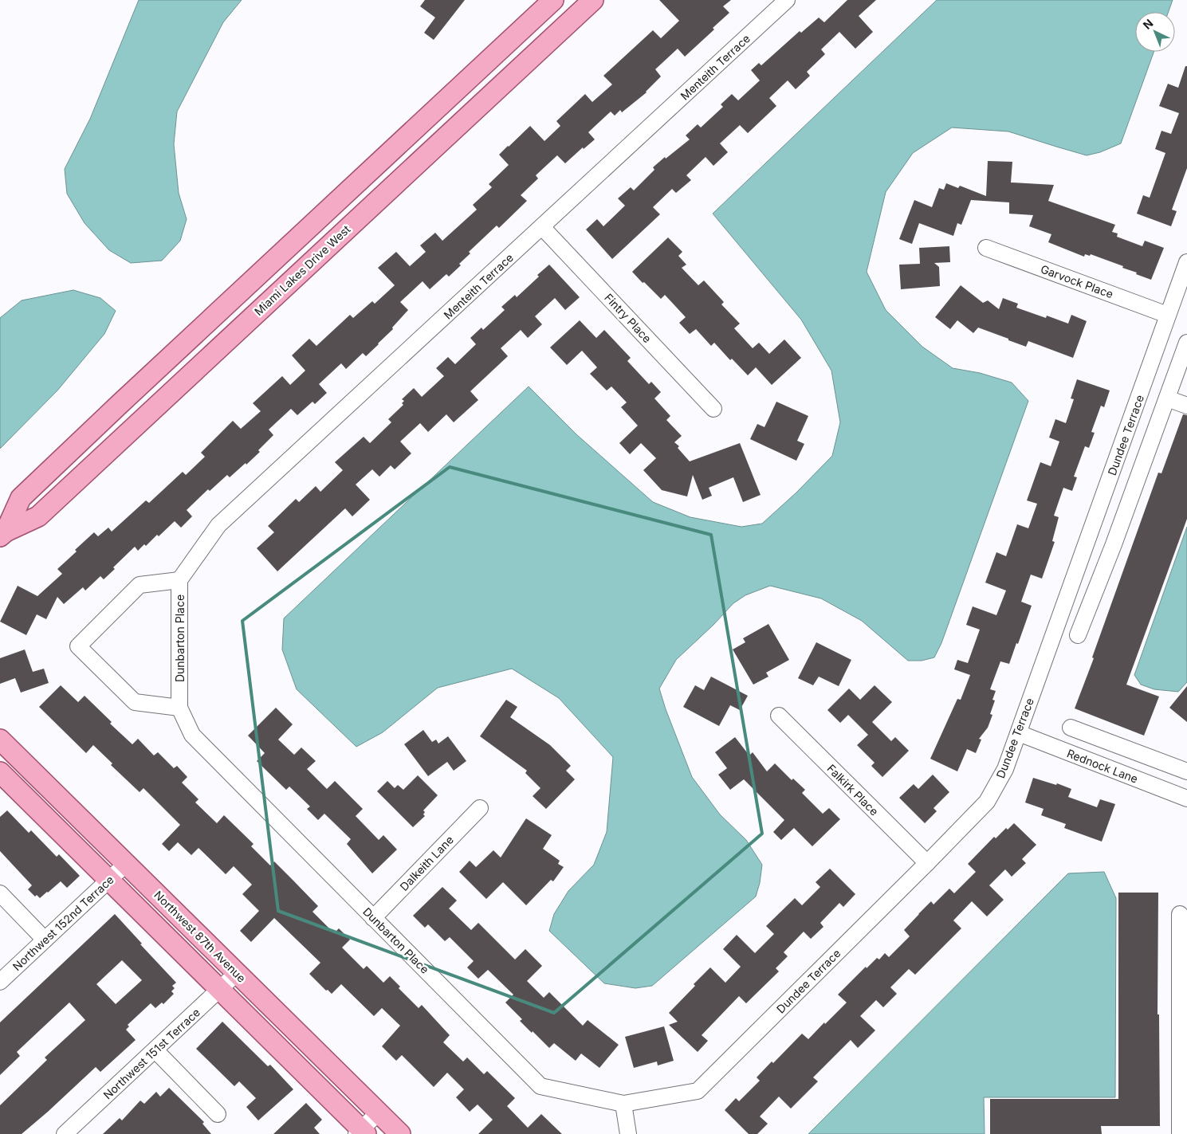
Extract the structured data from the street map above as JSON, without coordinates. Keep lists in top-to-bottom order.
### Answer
{
  "streets": {
    "main road": ["Miami Lakes Drive West", "Northwest 87th Avenue"],
    "street": [
      "Menteith Terrace",
      "Garvock Place",
      "Fintry Place",
      "Dundee Terrace",
      "Dunbarton Place",
      "Rednock Lane",
      "Falkirk Place",
      "Dalkeith Lane",
      "Northwest 152nd Terrace",
      "Northwest 151st Terrace"
    ]
  },
  "crossings": [
    ["Menteith Terrace", "Fintry Place"],
    ["Menteith Terrace", "Dunbarton Place"],
    ["Garvock Place", "Dundee Terrace"],
    ["Dundee Terrace", "Dunbarton Place"],
    ["Dundee Terrace", "Rednock Lane"],
    ["Dundee Terrace", "Falkirk Place"],
    ["Dunbarton Place", "Dalkeith Lane"],
    ["Northwest 152nd Terrace", "Northwest 87th Avenue"],
    ["Northwest 87th Avenue", "Northwest 151st Terrace"]
  ],
  "north": "top left"
}
